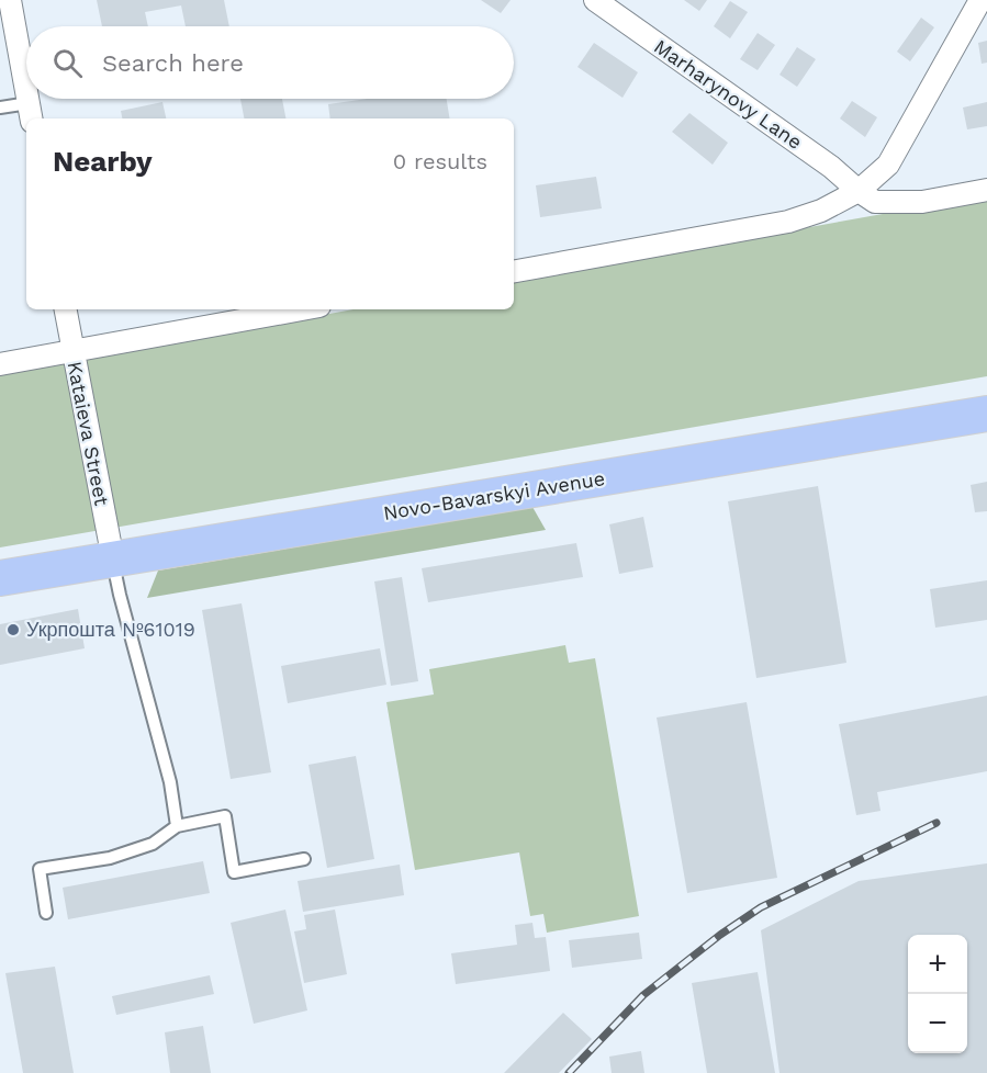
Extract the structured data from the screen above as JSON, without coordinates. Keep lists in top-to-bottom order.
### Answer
{
  "streets": {
    "main road": ["Novo-Bavarskyi Avenue"],
    "street": ["Marharynovy Lane", "Kataieva Street"]
  },
  "crossings": [
    ["Kataieva Street", "Novo-Bavarskyi Avenue"]
  ],
  "places": ["Укрпошта №61019"],
  "page": {
    "search": "Search here",
    "heading": ["Nearby", "0 results"],
    "map_buttons": ["+", "−"]
  }
}
